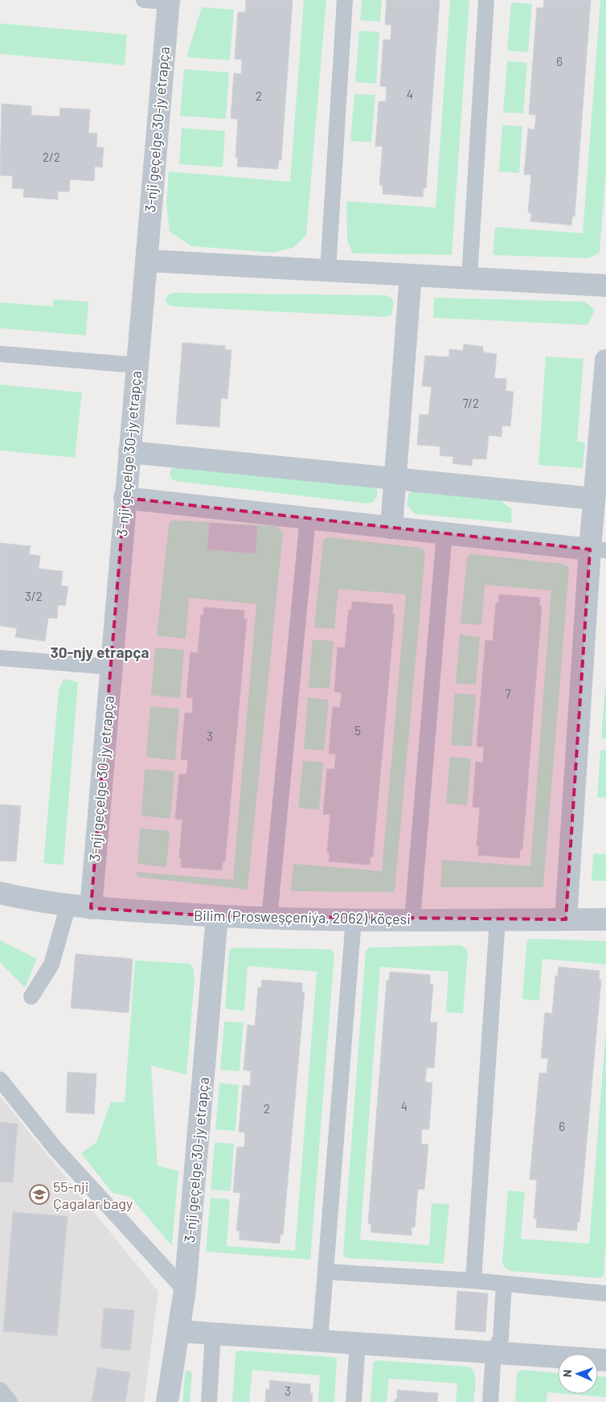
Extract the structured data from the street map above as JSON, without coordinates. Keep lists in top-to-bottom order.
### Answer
{
  "streets": {
    "street": ["3-nji geçelge 30-jy etrapça", "Bilim (Prosweşçeniýa, 2062) köçesi"]
  },
  "crossings": [
    ["3-nji geçelge 30-jy etrapça", "Bilim (Prosweşçeniýa, 2062) köçesi"]
  ],
  "districts": ["30-njy etrapça"],
  "places": {
    "school or university": ["55-nji Çagalar bagy"]
  },
  "house_numbers": [
    "6",
    "4",
    "2",
    "2/2",
    "7/2",
    "3/2",
    "7",
    "5",
    "3",
    "4",
    "2",
    "6",
    "3"
  ],
  "north": "left"
}
